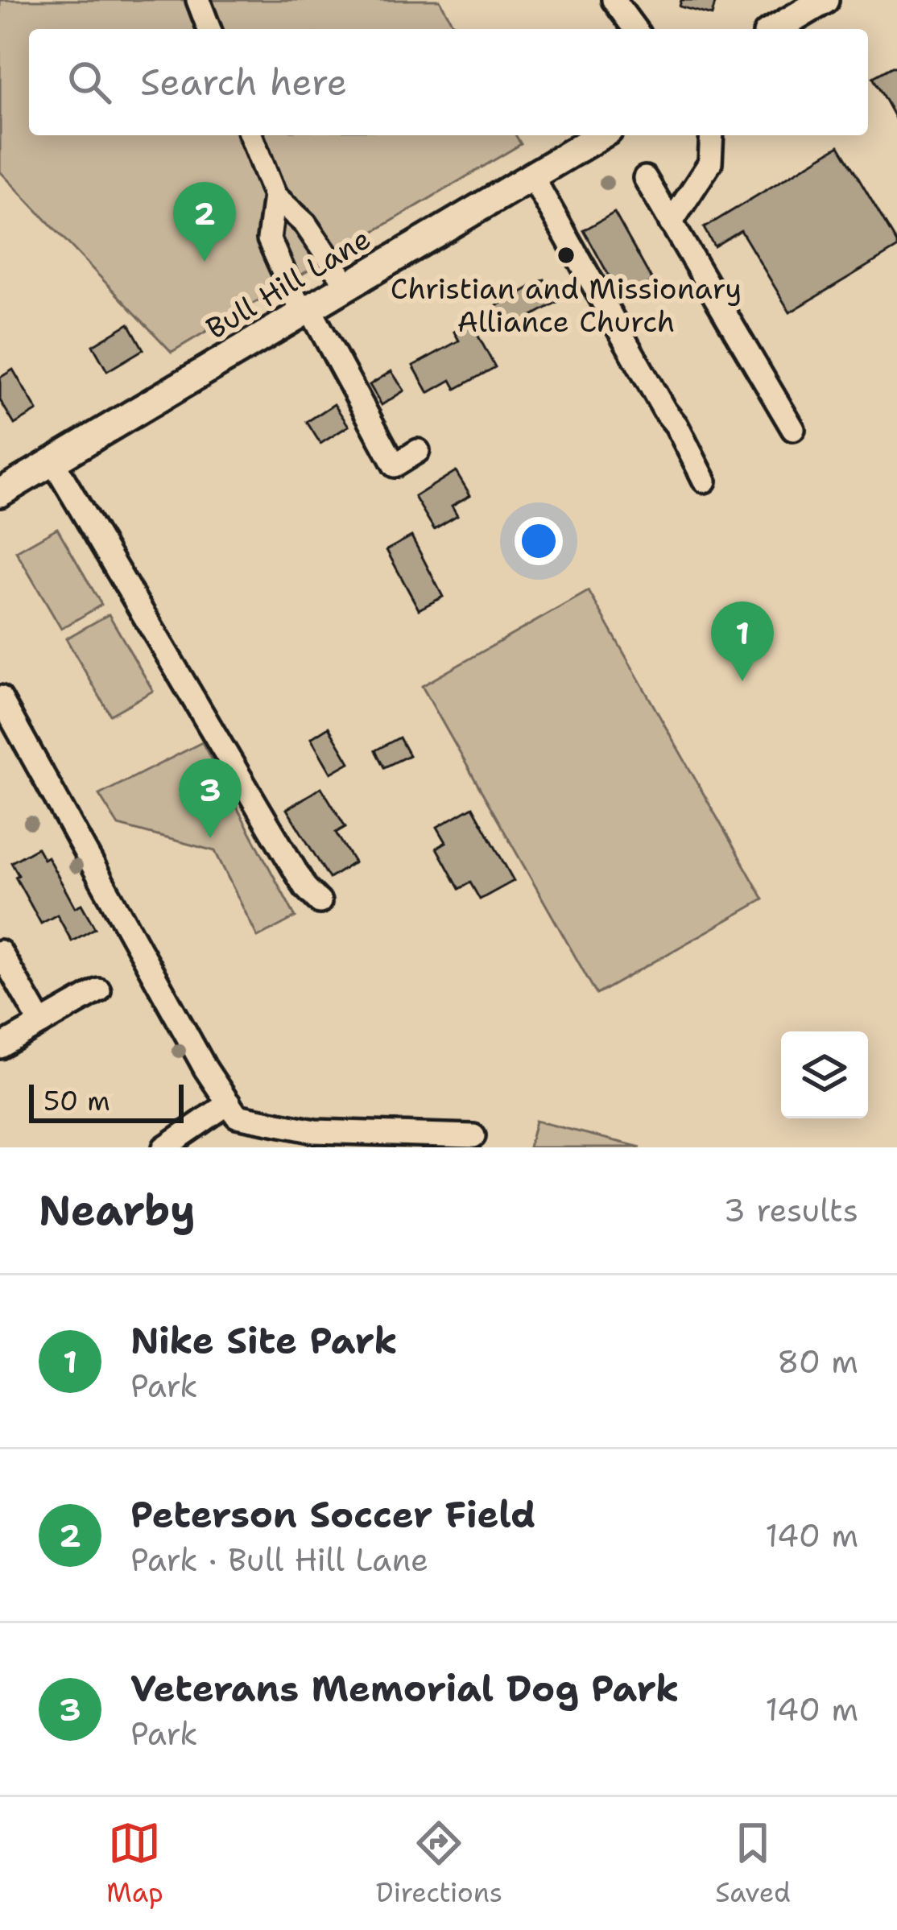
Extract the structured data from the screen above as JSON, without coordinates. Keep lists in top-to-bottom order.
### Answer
{
  "streets": {
    "main road": ["Bull Hill Lane"]
  },
  "places": ["Christian and Missionary Alliance Church"],
  "scale_bar": "50 m",
  "page": {
    "search": "Search here",
    "pins": ["2", "1", "3"],
    "scale": "50 m",
    "heading": ["Nearby", "3 results"],
    "list": [
      {
        "mark": "1",
        "name": "Nike Site Park",
        "note": "Park",
        "value": "80 m"
      },
      {
        "mark": "2",
        "name": "Peterson Soccer Field",
        "note": "Park · Bull Hill Lane",
        "value": "140 m"
      },
      {
        "mark": "3",
        "name": "Veterans Memorial Dog Park",
        "note": "Park",
        "value": "140 m"
      }
    ],
    "nav": ["Map", "Directions", "Saved"]
  }
}
